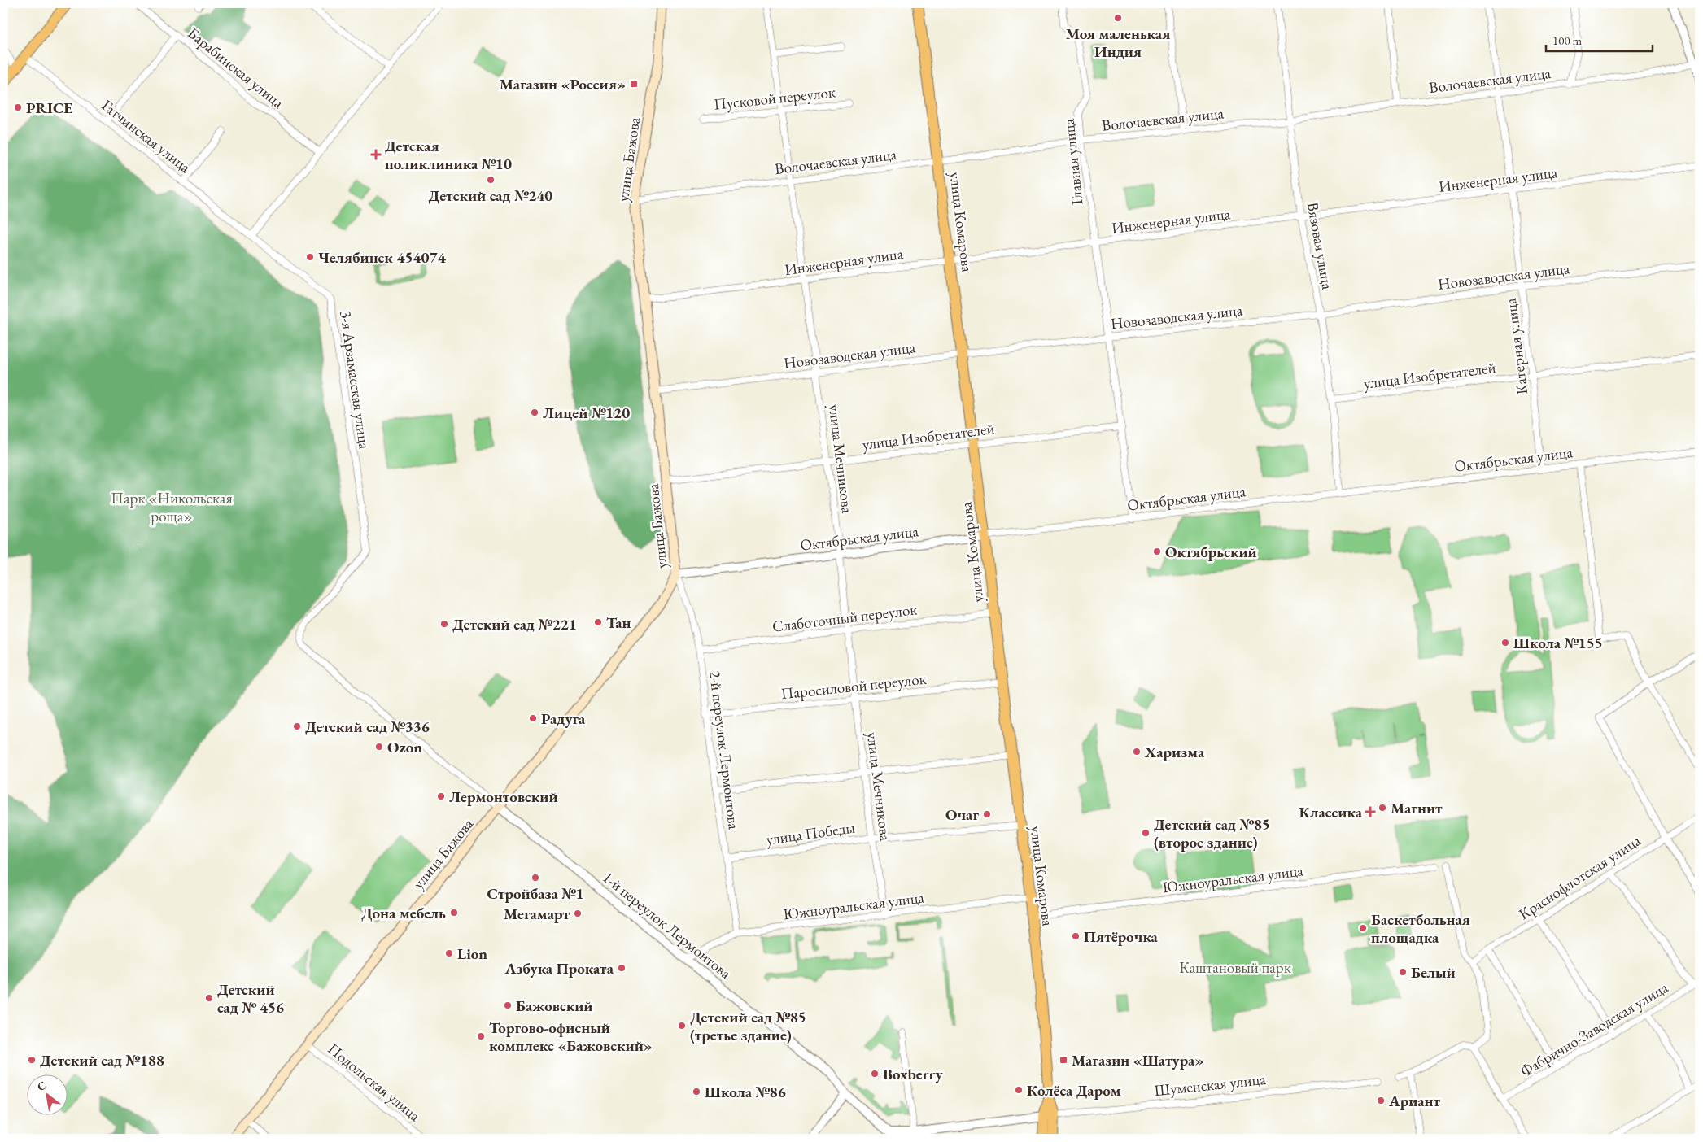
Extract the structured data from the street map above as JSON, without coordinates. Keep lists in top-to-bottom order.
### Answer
{
  "streets": {
    "main road": ["улица Бажова", "улица Комарова"],
    "street": [
      "Барабинская улица",
      "Волочаевская улица",
      "Пусковой переулок",
      "Гатчинская улица",
      "Главная улица",
      "Инженерная улица",
      "Вязовая улица",
      "Новозаводская улица",
      "Катерная улица",
      "улица Изобретателей",
      "3-я Арзамасская улица",
      "улица Мечникова",
      "Октябрьская улица",
      "Слаботочный переулок",
      "Паросиловой переулок",
      "2-й переулок Лермонтова",
      "улица Победы",
      "Краснофлотская улица",
      "Южноуральская улица",
      "1-й переулок Лермонтова",
      "Фабрично-Заводская улица",
      "Подольская улица",
      "Шуменская улица"
    ]
  },
  "crossings": [
    ["Волочаевская улица", "улица Бажова"],
    ["Волочаевская улица", "Главная улица"],
    ["Волочаевская улица", "улица Комарова"],
    ["Волочаевская улица", "Вязовая улица"],
    ["Волочаевская улица", "Катерная улица"],
    ["Волочаевская улица", "улица Мечникова"],
    ["Пусковой переулок", "улица Мечникова"],
    ["Гатчинская улица", "3-я Арзамасская улица"],
    ["улица Бажова", "Инженерная улица"],
    ["улица Бажова", "Новозаводская улица"],
    ["улица Бажова", "улица Изобретателей"],
    ["улица Бажова", "Октябрьская улица"],
    ["улица Бажова", "2-й переулок Лермонтова"],
    ["улица Бажова", "1-й переулок Лермонтова"],
    ["улица Бажова", "Подольская улица"],
    ["Главная улица", "Инженерная улица"],
    ["Главная улица", "Новозаводская улица"],
    ["Главная улица", "улица Изобретателей"],
    ["Главная улица", "Октябрьская улица"],
    ["Инженерная улица", "улица Комарова"],
    ["Инженерная улица", "Вязовая улица"],
    ["Инженерная улица", "Катерная улица"],
    ["Инженерная улица", "улица Мечникова"],
    ["улица Комарова", "Новозаводская улица"],
    ["улица Комарова", "улица Изобретателей"],
    ["улица Комарова", "Октябрьская улица"],
    ["улица Комарова", "Слаботочный переулок"],
    ["улица Комарова", "Паросиловой переулок"],
    ["улица Комарова", "улица Победы"],
    ["улица Комарова", "Южноуральская улица"],
    ["улица Комарова", "1-й переулок Лермонтова"],
    ["улица Комарова", "Шуменская улица"],
    ["Вязовая улица", "Новозаводская улица"],
    ["Вязовая улица", "улица Изобретателей"],
    ["Вязовая улица", "Октябрьская улица"],
    ["Новозаводская улица", "Катерная улица"],
    ["Новозаводская улица", "улица Мечникова"],
    ["Катерная улица", "улица Изобретателей"],
    ["Катерная улица", "Октябрьская улица"],
    ["улица Изобретателей", "улица Мечникова"],
    ["3-я Арзамасская улица", "1-й переулок Лермонтова"],
    ["улица Мечникова", "Октябрьская улица"],
    ["улица Мечникова", "Слаботочный переулок"],
    ["улица Мечникова", "Паросиловой переулок"],
    ["улица Мечникова", "улица Победы"],
    ["улица Мечникова", "Южноуральская улица"],
    ["Октябрьская улица", "2-й переулок Лермонтова"],
    ["Слаботочный переулок", "2-й переулок Лермонтова"],
    ["Паросиловой переулок", "2-й переулок Лермонтова"],
    ["2-й переулок Лермонтова", "улица Победы"],
    ["2-й переулок Лермонтова", "Южноуральская улица"],
    ["Южноуральская улица", "1-й переулок Лермонтова"],
    ["1-й переулок Лермонтова", "Шуменская улица"]
  ],
  "parks": ["Парк «Никольская роща»", "Каштановый парк"],
  "places": {
    "other": [
      "Моя маленькая Индия",
      "PRICE",
      "Детский сад №240",
      "Челябинск 454074",
      "Лицей №120",
      "Октябрьский",
      "Тан",
      "Детский сад №221",
      "Школа №155",
      "Радуга",
      "Детский сад №336",
      "Ozon",
      "Харизма",
      "Лермонтовский",
      "Магнит",
      "Очаг",
      "Детский сад №85 (второе здание)",
      "Стройбаза №1",
      "Дона мебель",
      "Мегамарт",
      "Баскетбольная площадка",
      "Пятёрочка",
      "Lion",
      "Азбука Проката",
      "Белый",
      "Детский сад № 456",
      "Бажовский",
      "Детский сад №85 (третье здание)",
      "Торгово-офисный комплекс «Бажовский»",
      "Детский сад №188",
      "Boxberry",
      "Колёса Даром",
      "Школа №86",
      "Ариант"
    ],
    "transit": ["Магазин «Россия»", "Магазин «Шатура»"],
    "health": ["Детская поликлиника №10", "Классика"]
  },
  "scale_bar": "100 m",
  "north": "top left"
}
